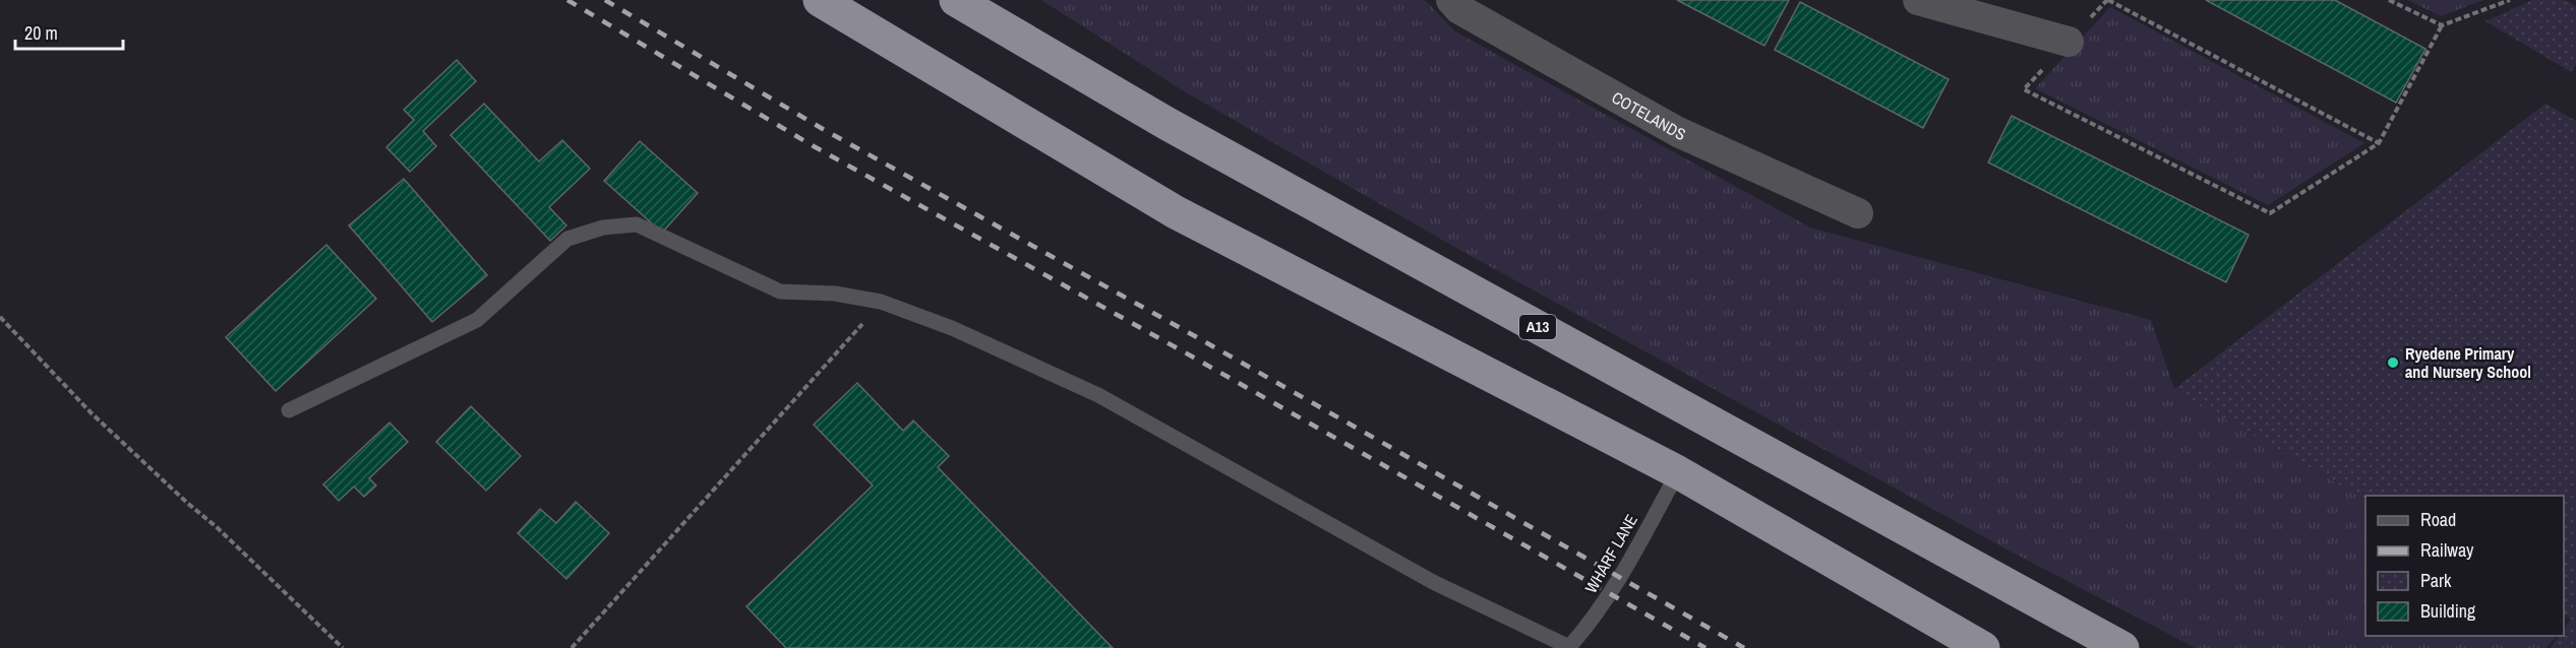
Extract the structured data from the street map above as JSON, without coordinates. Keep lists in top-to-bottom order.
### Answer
{
  "streets": {
    "highway": ["A13"],
    "street": ["COTELANDS"],
    "lane": ["WHARF LANE"]
  },
  "places": ["Ryedene Primary and Nursery School"],
  "legend": [
    "Road",
    "Railway",
    "Park",
    "Building"
  ],
  "scale_bar": "20 m"
}
